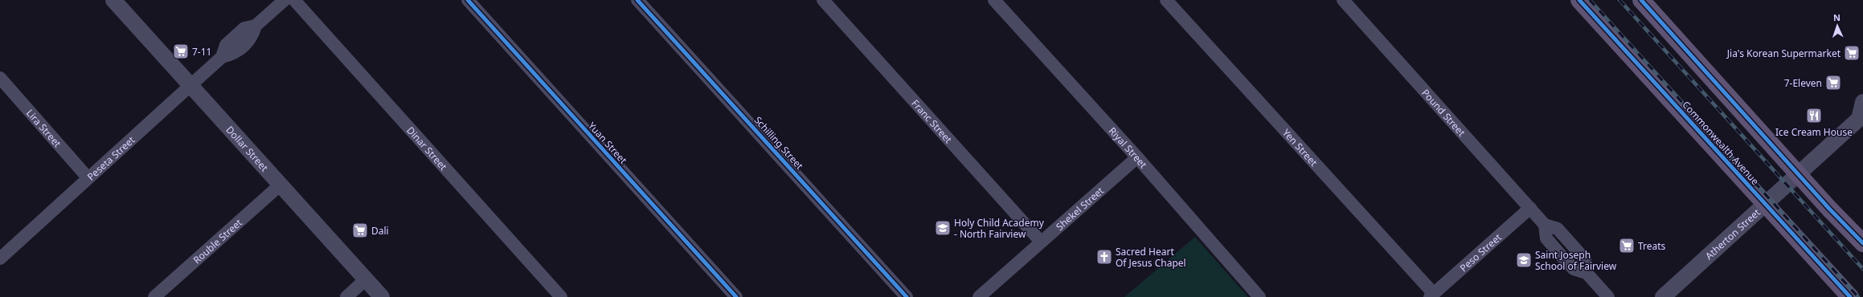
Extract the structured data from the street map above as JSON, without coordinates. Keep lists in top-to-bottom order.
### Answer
{
  "streets": {
    "main road": ["Commonwealth Avenue"],
    "street": [
      "Pound Street",
      "Franc Street",
      "Lira Street",
      "Yuan Street",
      "Schilling Street",
      "Yen Street",
      "Riyal Street",
      "Dollar Street",
      "Dinar Street",
      "Peseta Street",
      "Shekel Street",
      "Atherton Street",
      "Rouble Street",
      "Peso Street"
    ]
  },
  "crossings": [
    ["Pound Street", "Peso Street"],
    ["Franc Street", "Shekel Street"],
    ["Lira Street", "Peseta Street"],
    ["Commonwealth Avenue", "Atherton Street"],
    ["Yen Street", "Peso Street"],
    ["Riyal Street", "Shekel Street"],
    ["Dollar Street", "Peseta Street"],
    ["Dollar Street", "Rouble Street"]
  ],
  "places": {
    "supermarket": [
      "7-11",
      "Jia's Korean Supermarket",
      "7-Eleven",
      "Dali",
      "Treats"
    ],
    "restaurant": ["Ice Cream House"],
    "school or university": ["Holy Child Academy - North Fairview", "Saint Joseph School of Fairview"],
    "church": ["Sacred Heart Of Jesus Chapel"]
  },
  "north": "top"
}
